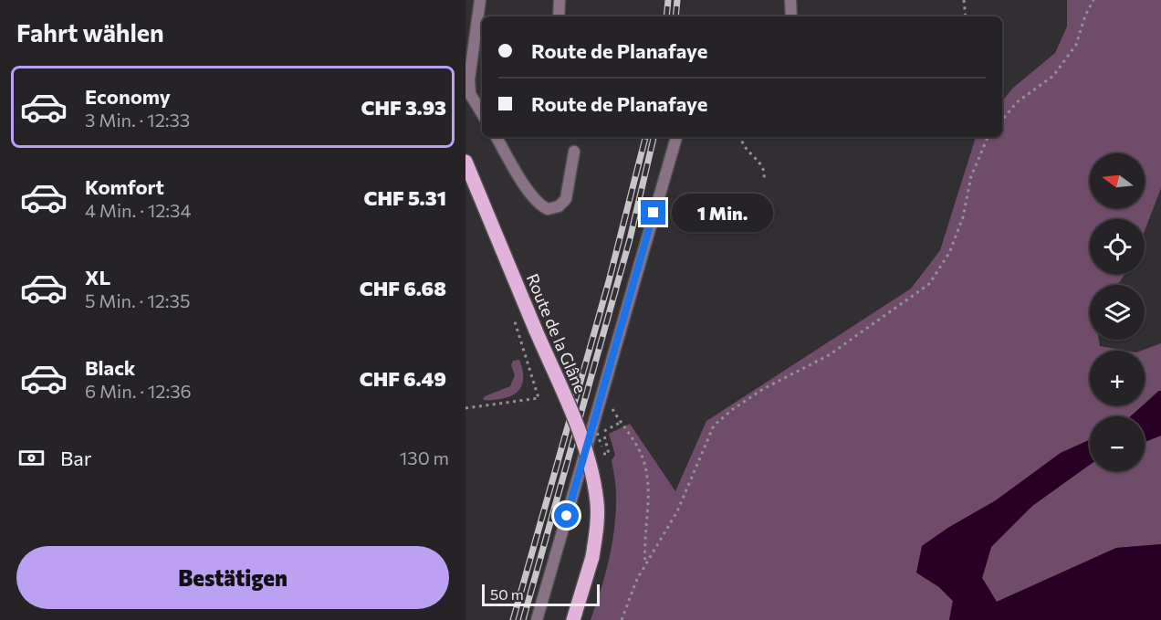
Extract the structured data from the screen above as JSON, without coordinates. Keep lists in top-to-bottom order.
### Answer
{
  "streets": {
    "main road": ["Route de la Glâne"]
  },
  "scale_bar": "50 m",
  "north": "left",
  "page": {
    "heading": "Fahrt wählen",
    "banner": ["Route de Planafaye", "Route de Planafaye"],
    "list": [
      {
        "name": "Economy",
        "note": "3 Min. · 12:33",
        "value": "CHF 3.93"
      },
      {
        "name": "Komfort",
        "note": "4 Min. · 12:34",
        "value": "CHF 5.31"
      },
      {
        "name": "XL",
        "note": "5 Min. · 12:35",
        "value": "CHF 6.68"
      },
      {
        "name": "Black",
        "note": "6 Min. · 12:36",
        "value": "CHF 6.49"
      }
    ],
    "map_buttons": ["+", "−"],
    "bubble": "1 Min.",
    "pay": ["Bar", "130 m"],
    "buttons": "Bestätigen",
    "scale": "50 m"
  }
}
